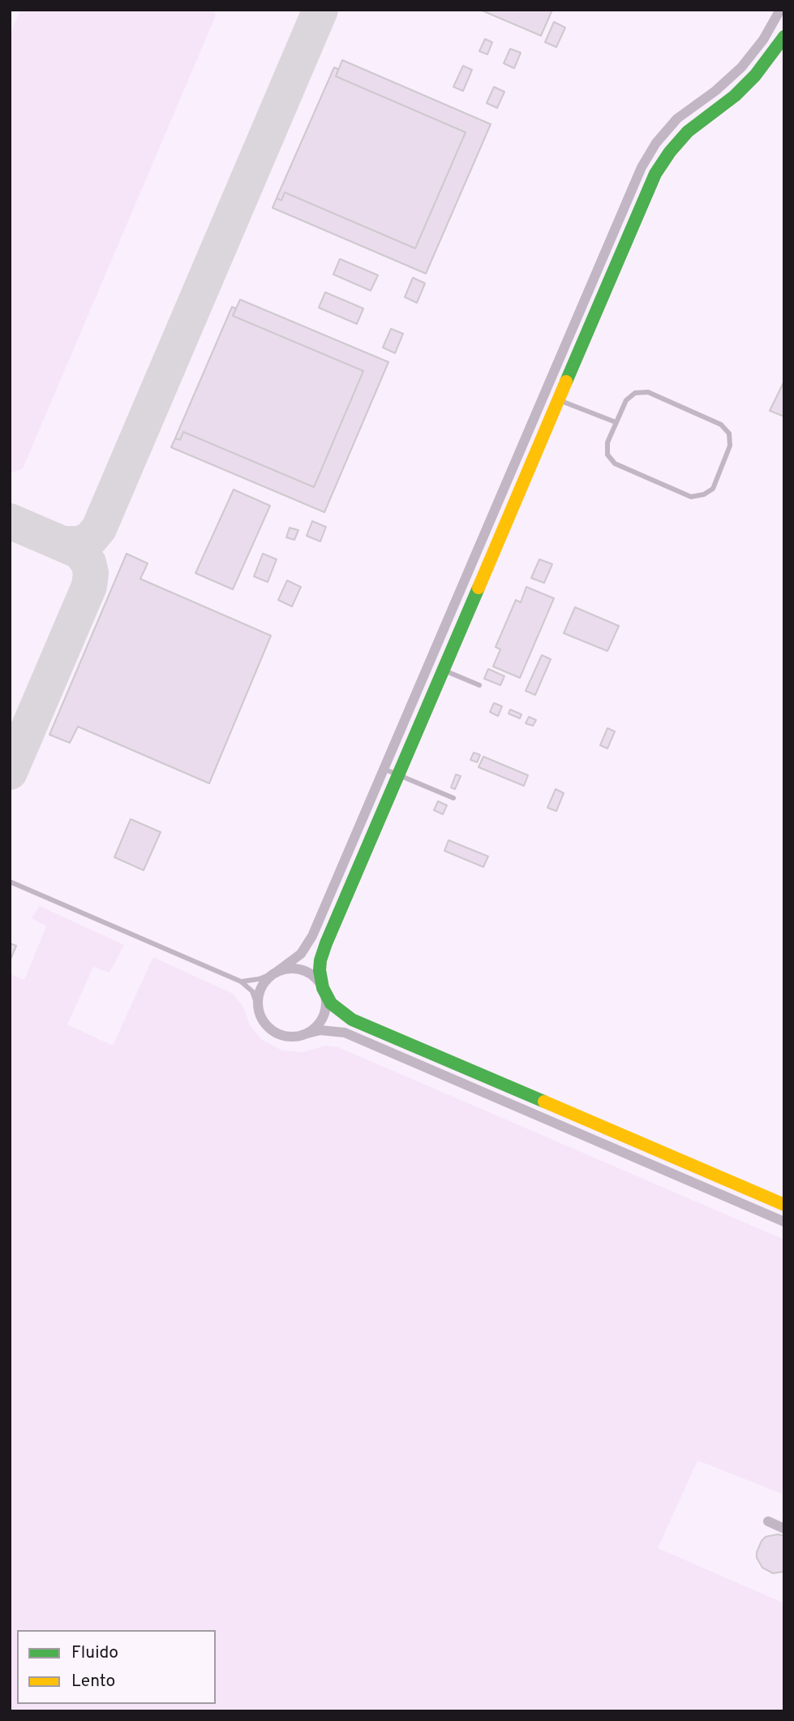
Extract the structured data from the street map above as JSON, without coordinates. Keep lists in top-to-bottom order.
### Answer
{
  "legend": ["Fluido", "Lento"]
}
